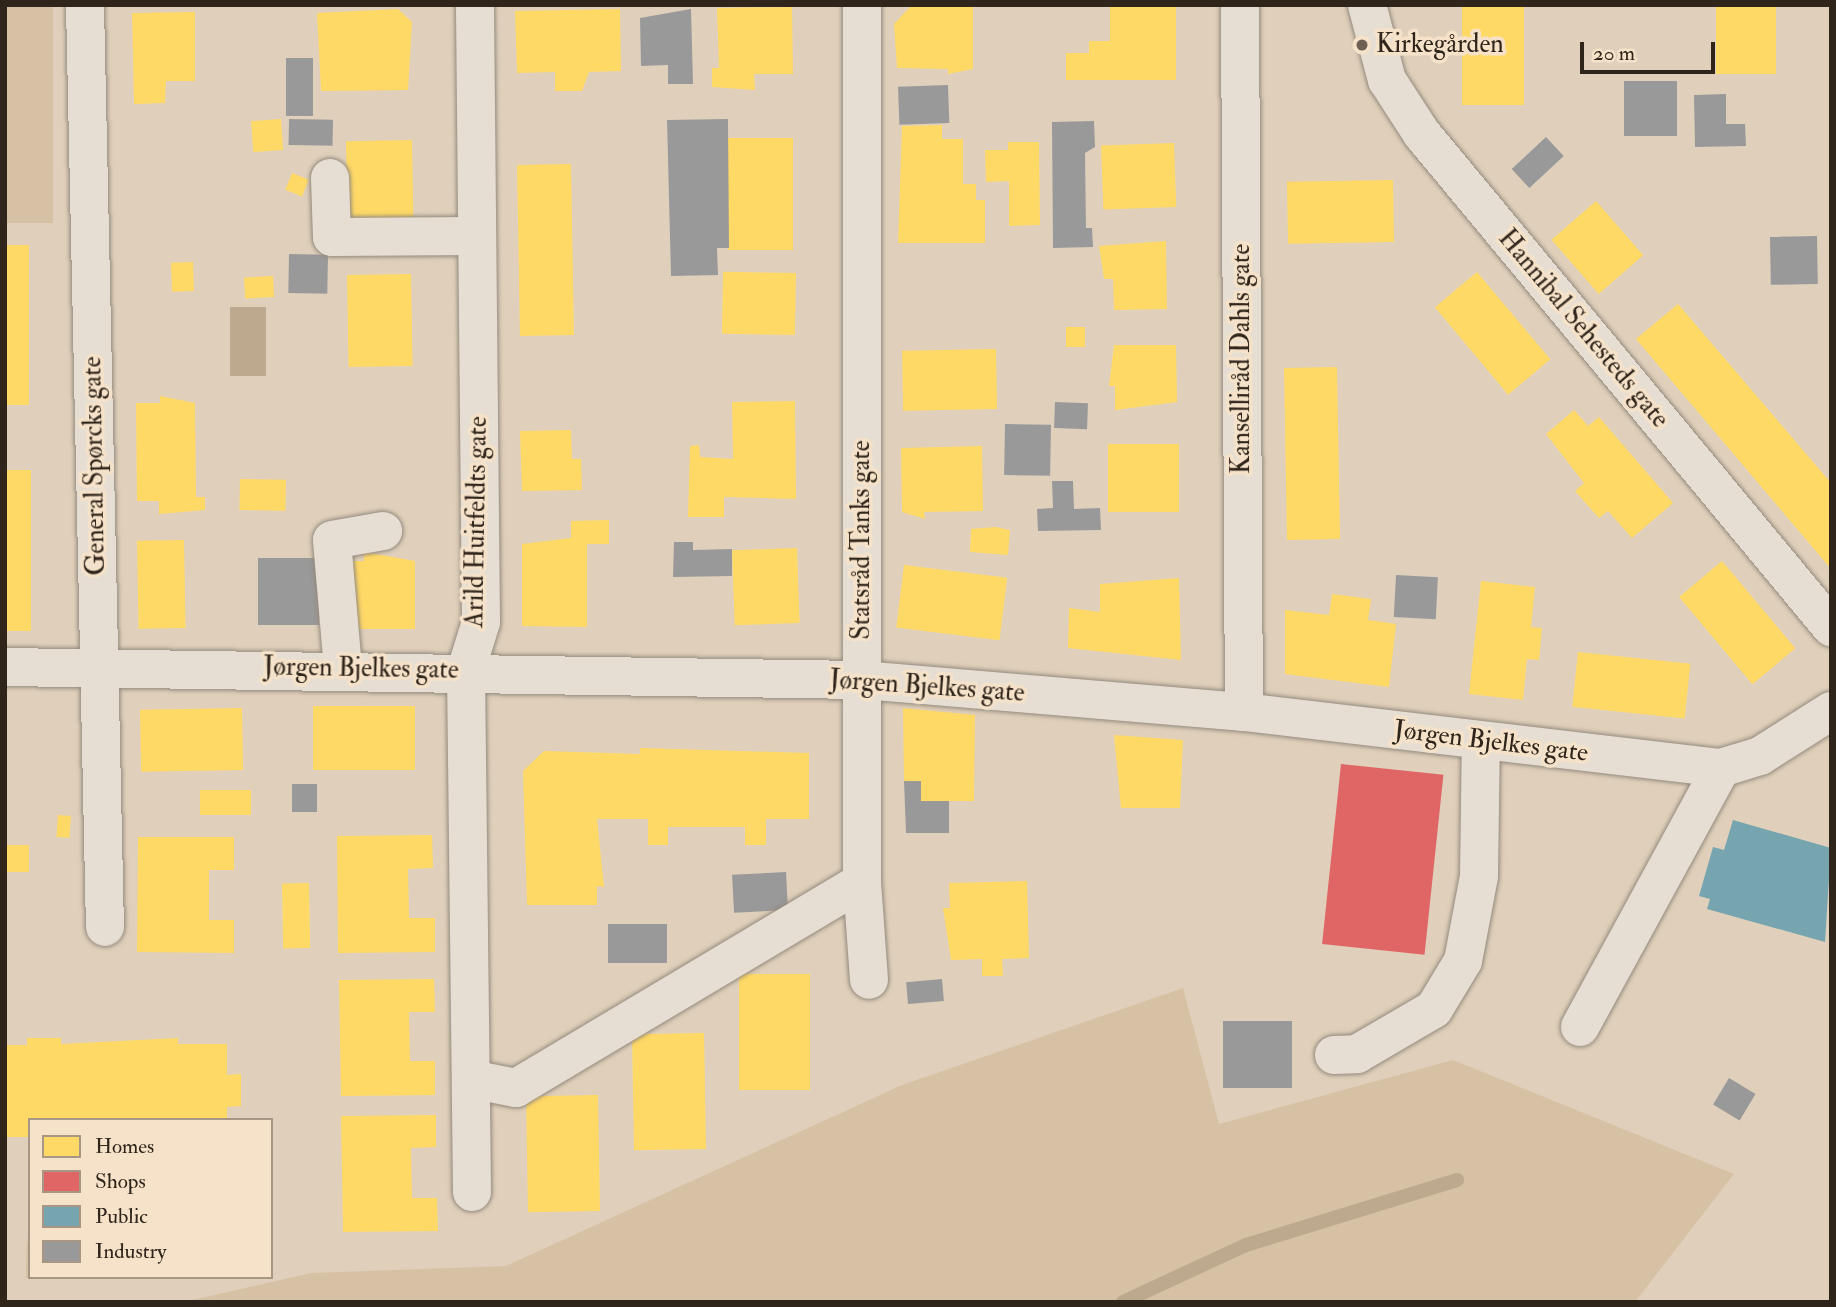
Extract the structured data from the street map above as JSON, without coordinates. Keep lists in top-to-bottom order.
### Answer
{
  "streets": {
    "street": [
      "Hannibal Sehesteds gate",
      "Kanselliråd Dahls gate",
      "General Spørcks gate",
      "Arild Huitfeldts gate",
      "Statsråd Tanks gate",
      "Jørgen Bjelkes gate"
    ]
  },
  "crossings": [
    ["Kanselliråd Dahls gate", "Jørgen Bjelkes gate"],
    ["General Spørcks gate", "Jørgen Bjelkes gate"],
    ["Arild Huitfeldts gate", "Jørgen Bjelkes gate"],
    ["Statsråd Tanks gate", "Jørgen Bjelkes gate"]
  ],
  "places": ["Kirkegården"],
  "legend": [
    "Homes",
    "Shops",
    "Public",
    "Industry"
  ],
  "scale_bar": "20 m"
}
